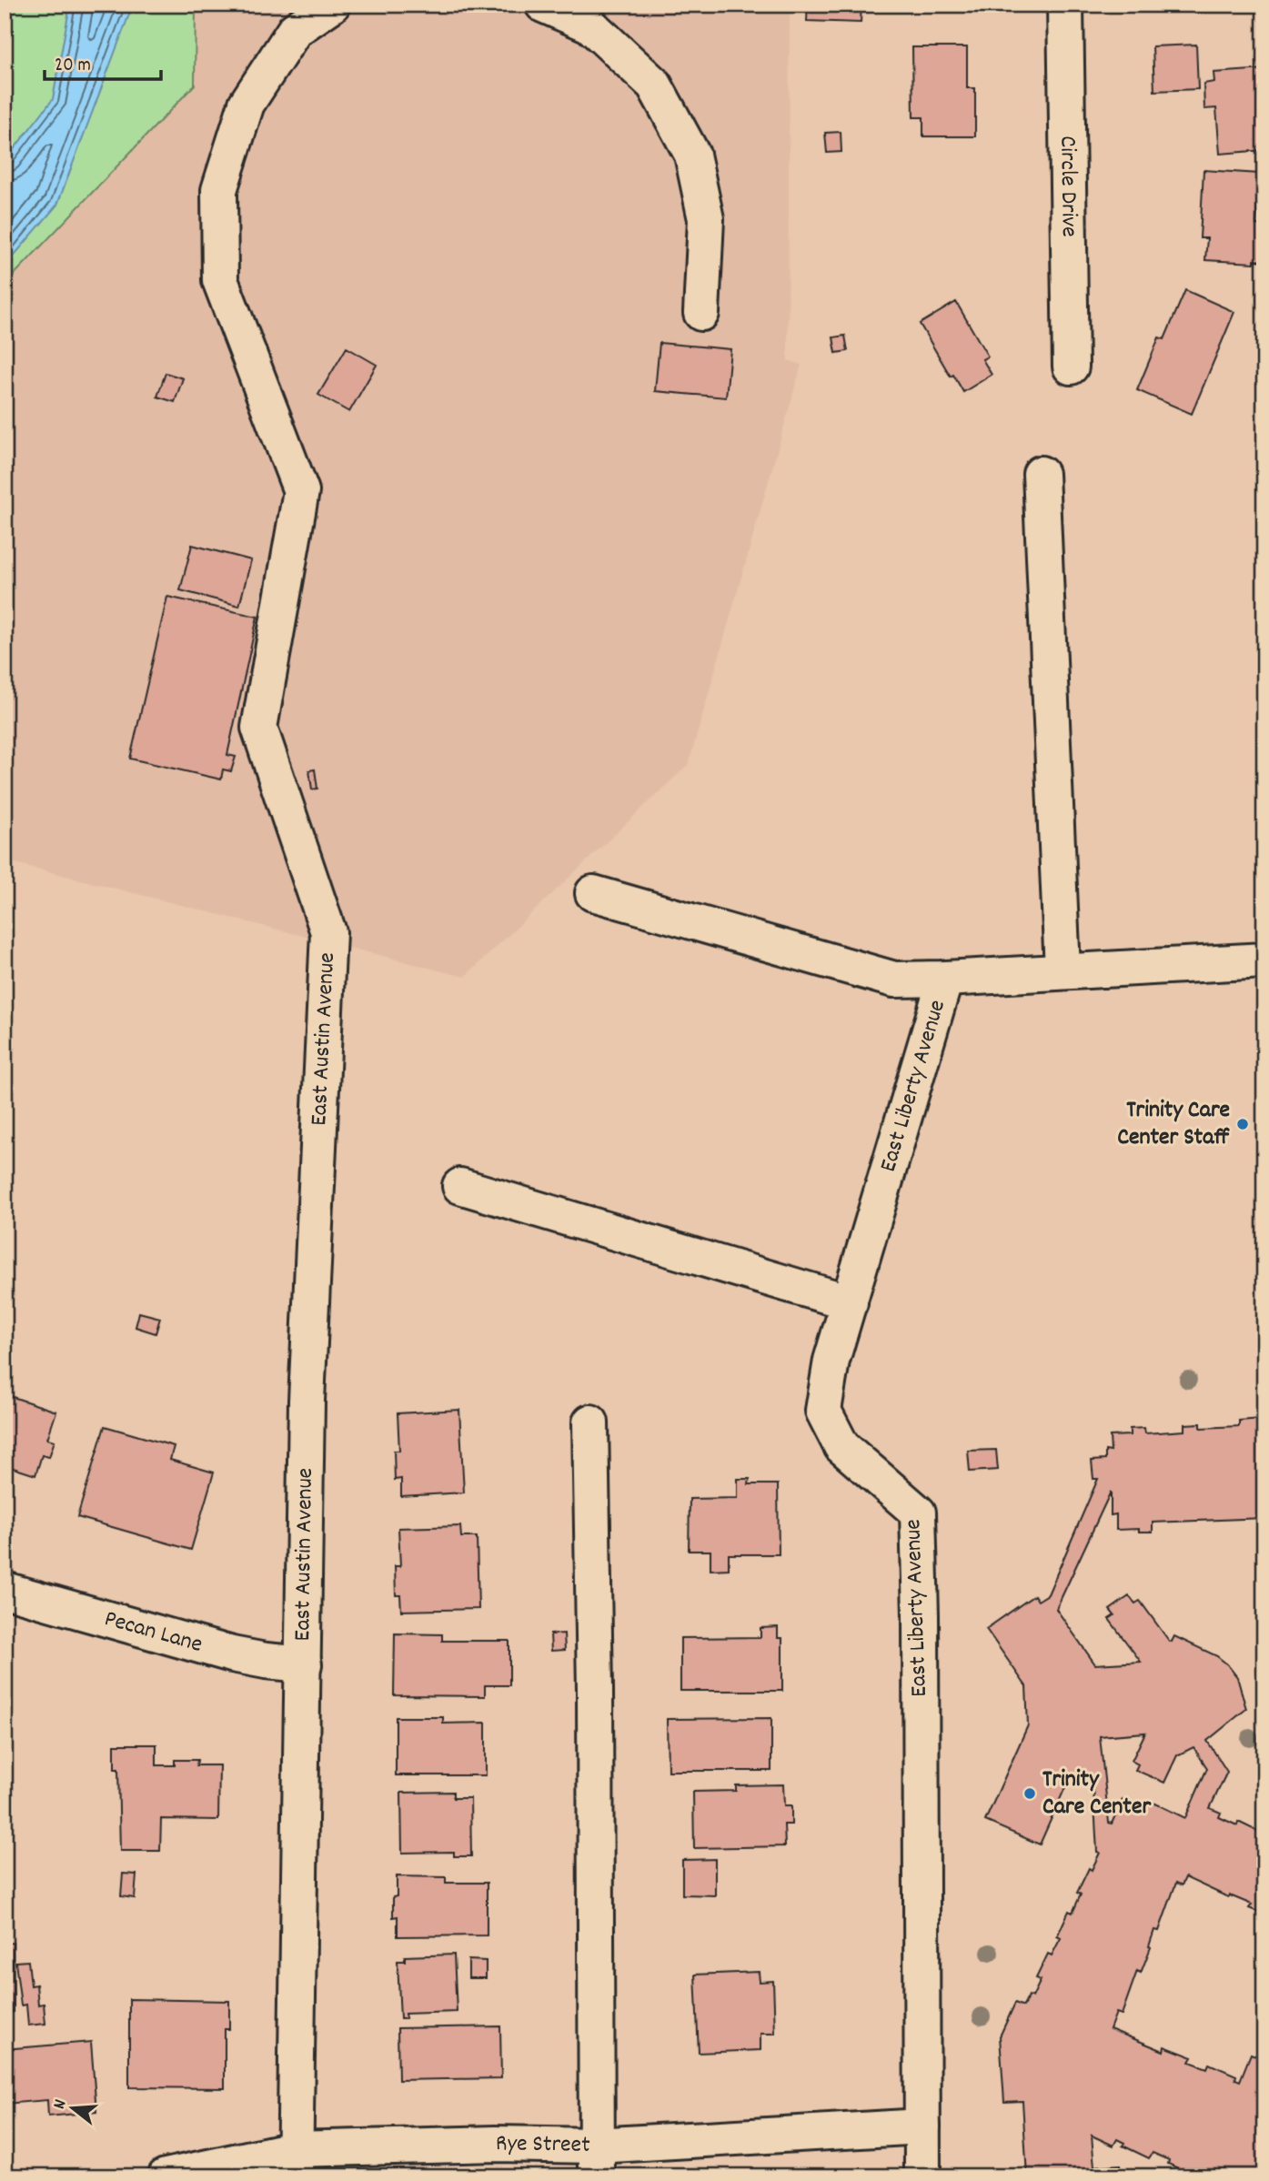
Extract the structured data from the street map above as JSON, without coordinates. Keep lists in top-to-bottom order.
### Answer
{
  "streets": {
    "street": [
      "Circle Drive",
      "East Austin Avenue",
      "East Liberty Avenue",
      "Pecan Lane",
      "Rye Street"
    ]
  },
  "crossings": [
    ["East Austin Avenue", "Pecan Lane"],
    ["East Austin Avenue", "Rye Street"],
    ["East Liberty Avenue", "Rye Street"]
  ],
  "places": ["Trinity Care Center Staff", "Trinity Care Center"],
  "scale_bar": "20 m",
  "north": "left"
}
